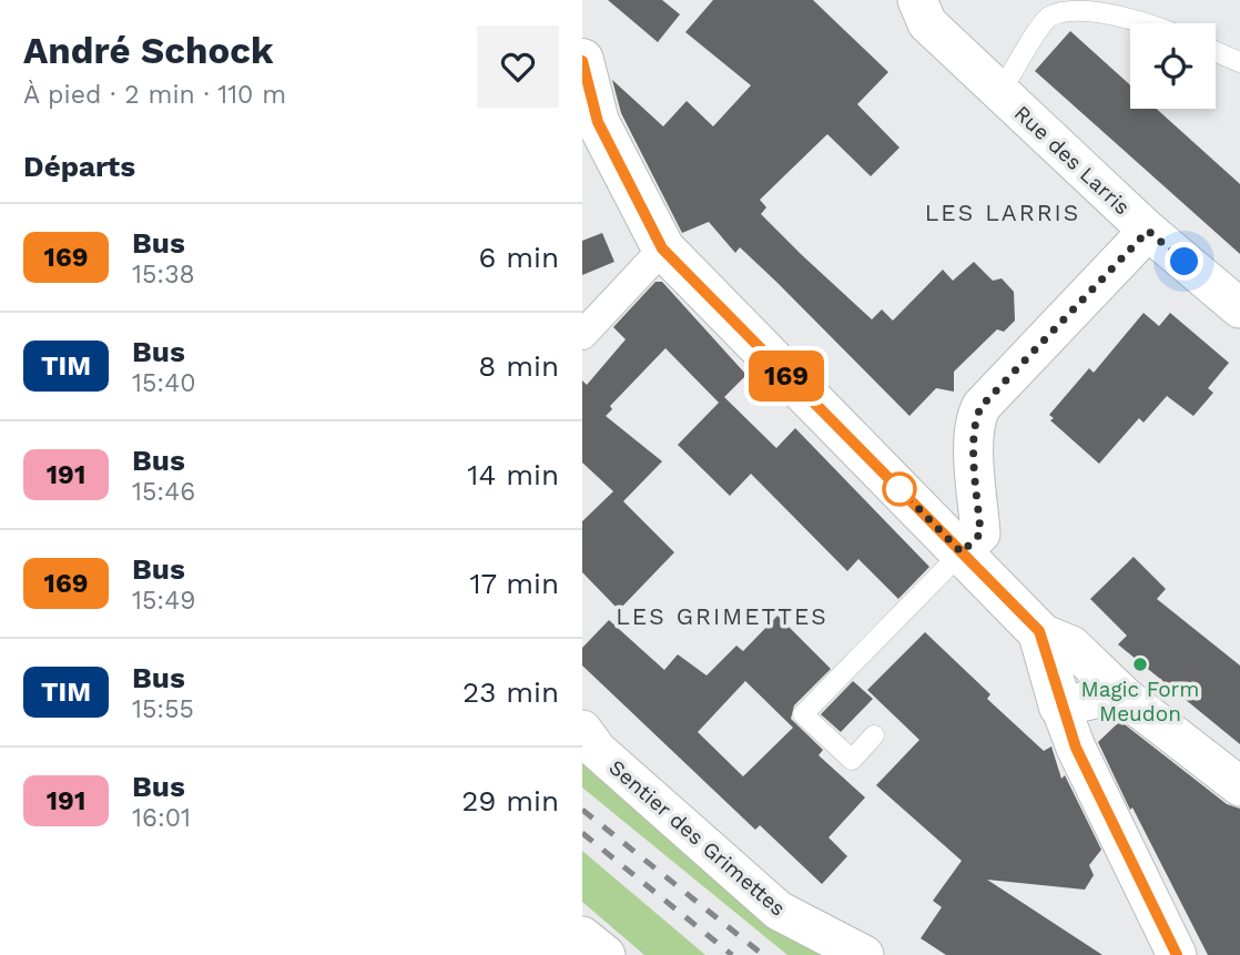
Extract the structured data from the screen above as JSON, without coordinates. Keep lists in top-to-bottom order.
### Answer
{
  "streets": {
    "street": ["Rue des Larris", "Sentier des Grimettes"]
  },
  "districts": ["LES LARRIS", "LES GRIMETTES"],
  "places": ["Magic Form Meudon"],
  "lines": ["bus line 169"],
  "page": {
    "heading": [
      ["André Schock", "À pied · 2 min · 110 m"],
      "Départs"
    ],
    "on_map": "169",
    "list": [
      {
        "mark": "169",
        "name": "Bus",
        "note": "15:38",
        "value": "6 min"
      },
      {
        "mark": "TIM",
        "name": "Bus",
        "note": "15:40",
        "value": "8 min"
      },
      {
        "mark": "191",
        "name": "Bus",
        "note": "15:46",
        "value": "14 min"
      },
      {
        "mark": "169",
        "name": "Bus",
        "note": "15:49",
        "value": "17 min"
      },
      {
        "mark": "TIM",
        "name": "Bus",
        "note": "15:55",
        "value": "23 min"
      },
      {
        "mark": "191",
        "name": "Bus",
        "note": "16:01",
        "value": "29 min"
      }
    ]
  }
}
